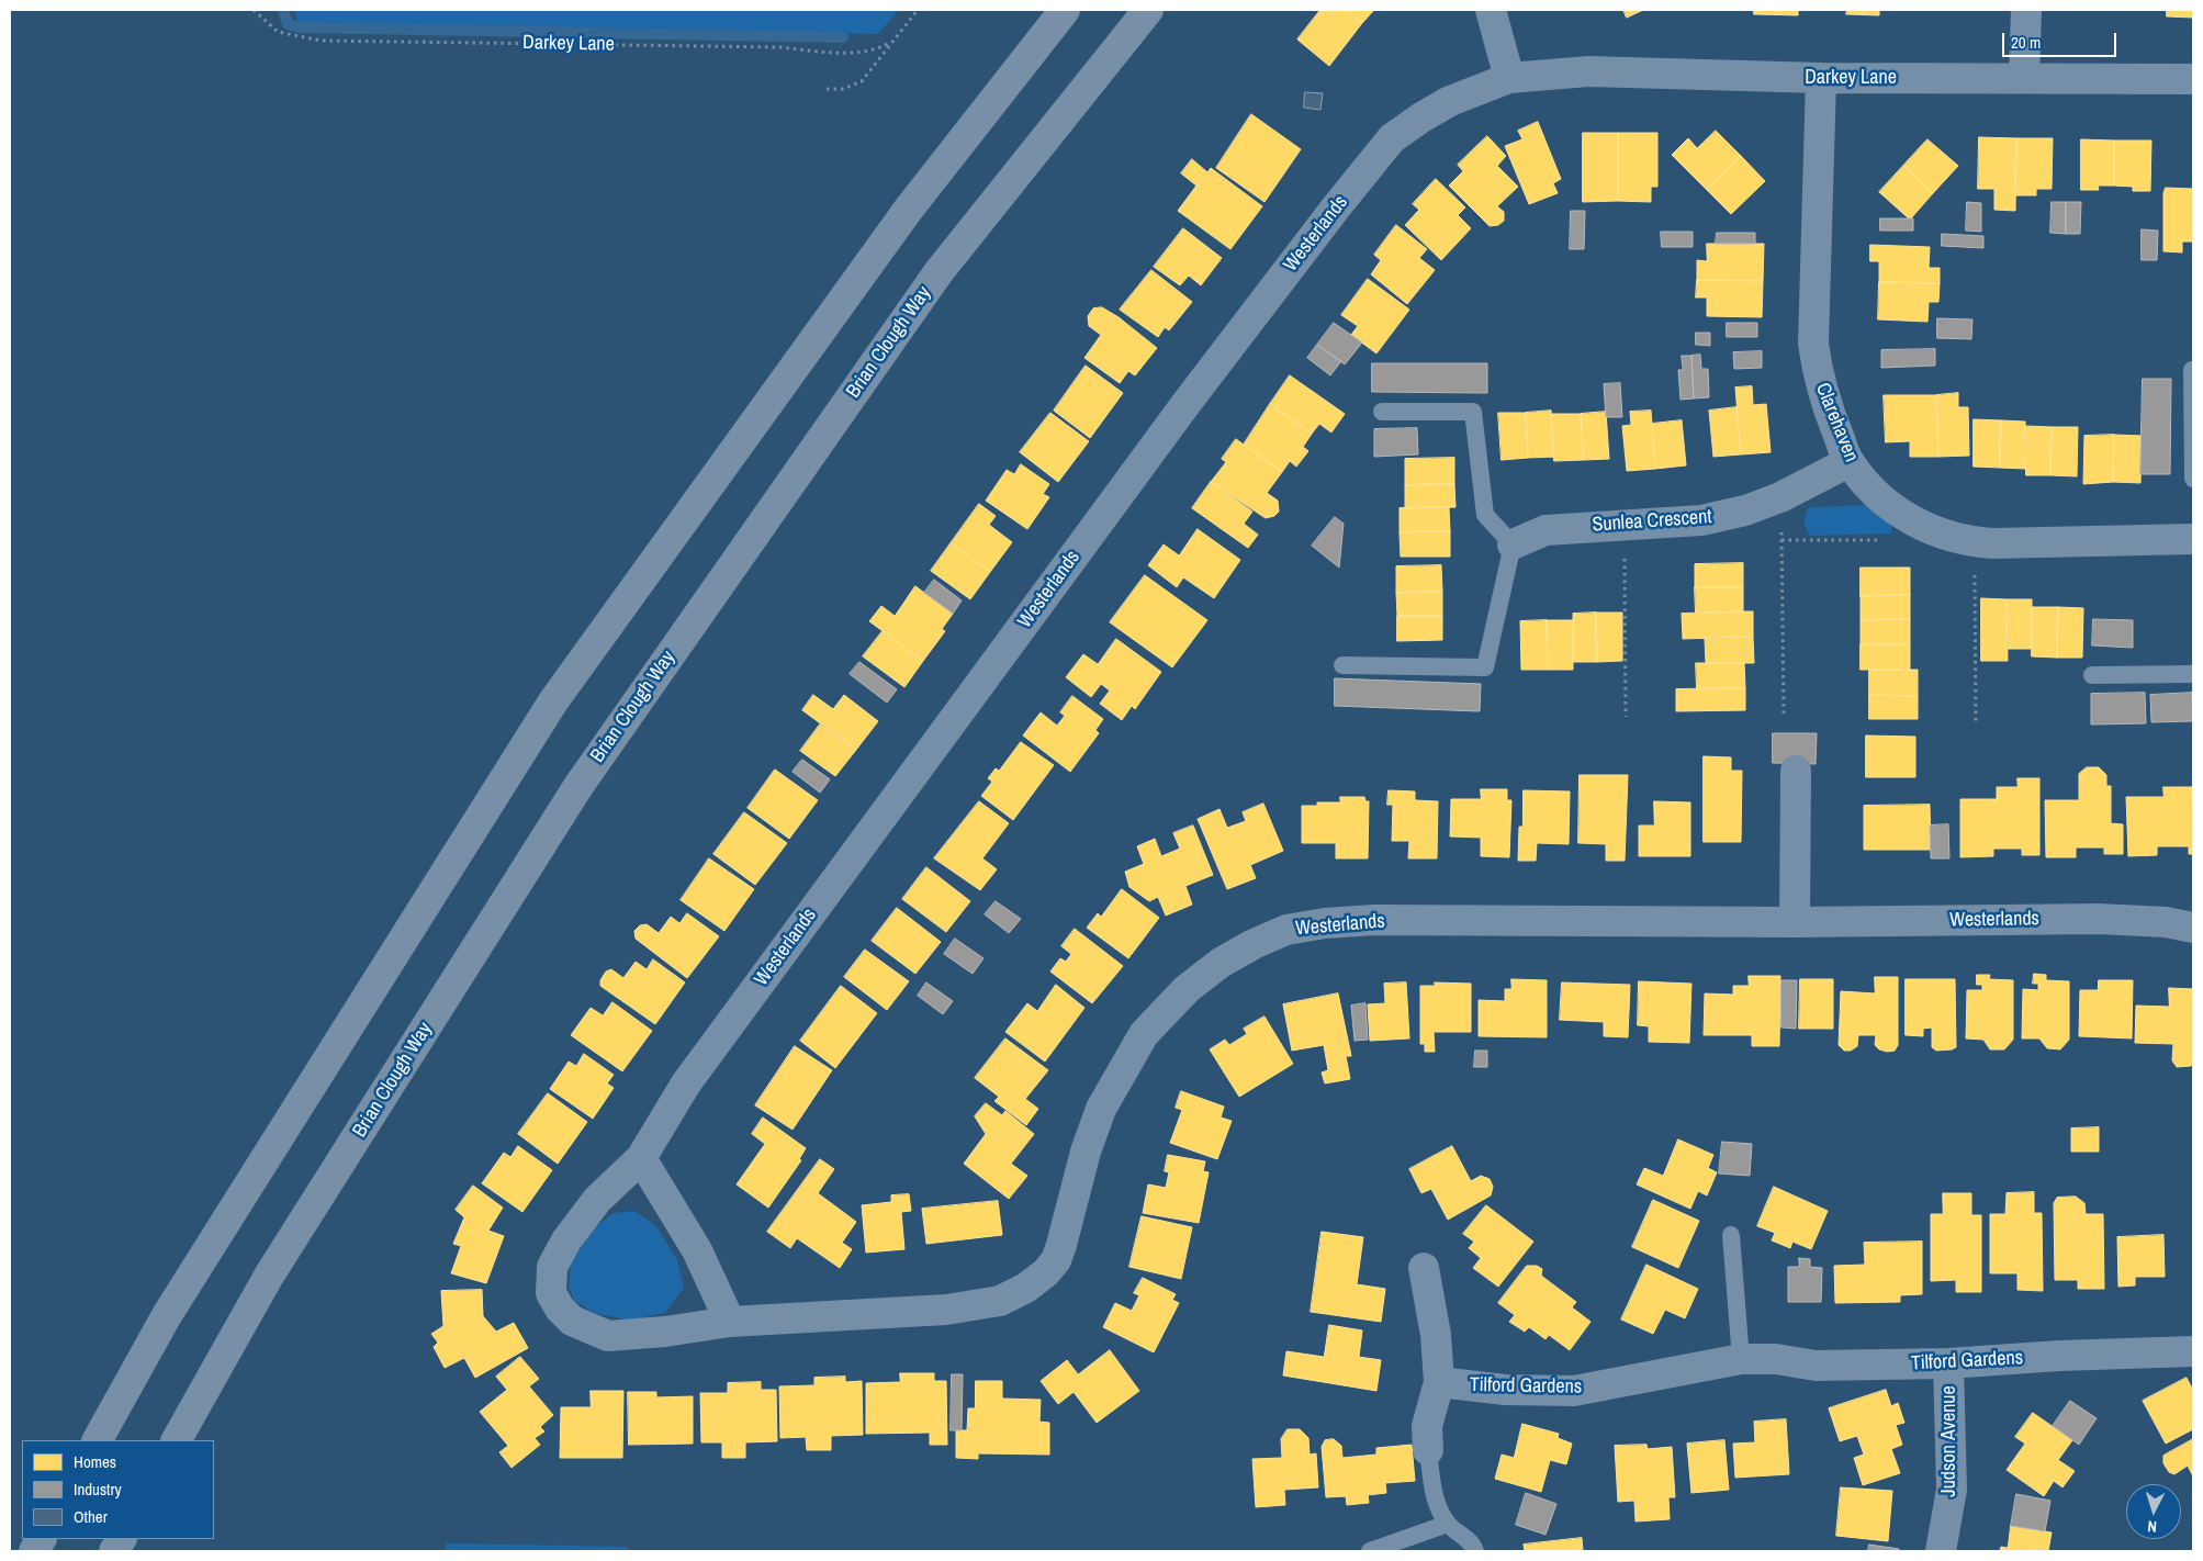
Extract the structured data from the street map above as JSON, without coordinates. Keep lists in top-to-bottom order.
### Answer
{
  "streets": {
    "highway": ["Brian Clough Way"],
    "street": [
      "Darkey Lane",
      "Westerlands",
      "Clarehaven",
      "Sunlea Crescent",
      "Tilford Gardens",
      "Judson Avenue"
    ]
  },
  "crossings": [
    ["Darkey Lane", "Westerlands"],
    ["Darkey Lane", "Clarehaven"],
    ["Clarehaven", "Sunlea Crescent"],
    ["Tilford Gardens", "Judson Avenue"]
  ],
  "legend": ["Homes", "Industry", "Other"],
  "scale_bar": "20 m",
  "north": "bottom"
}
